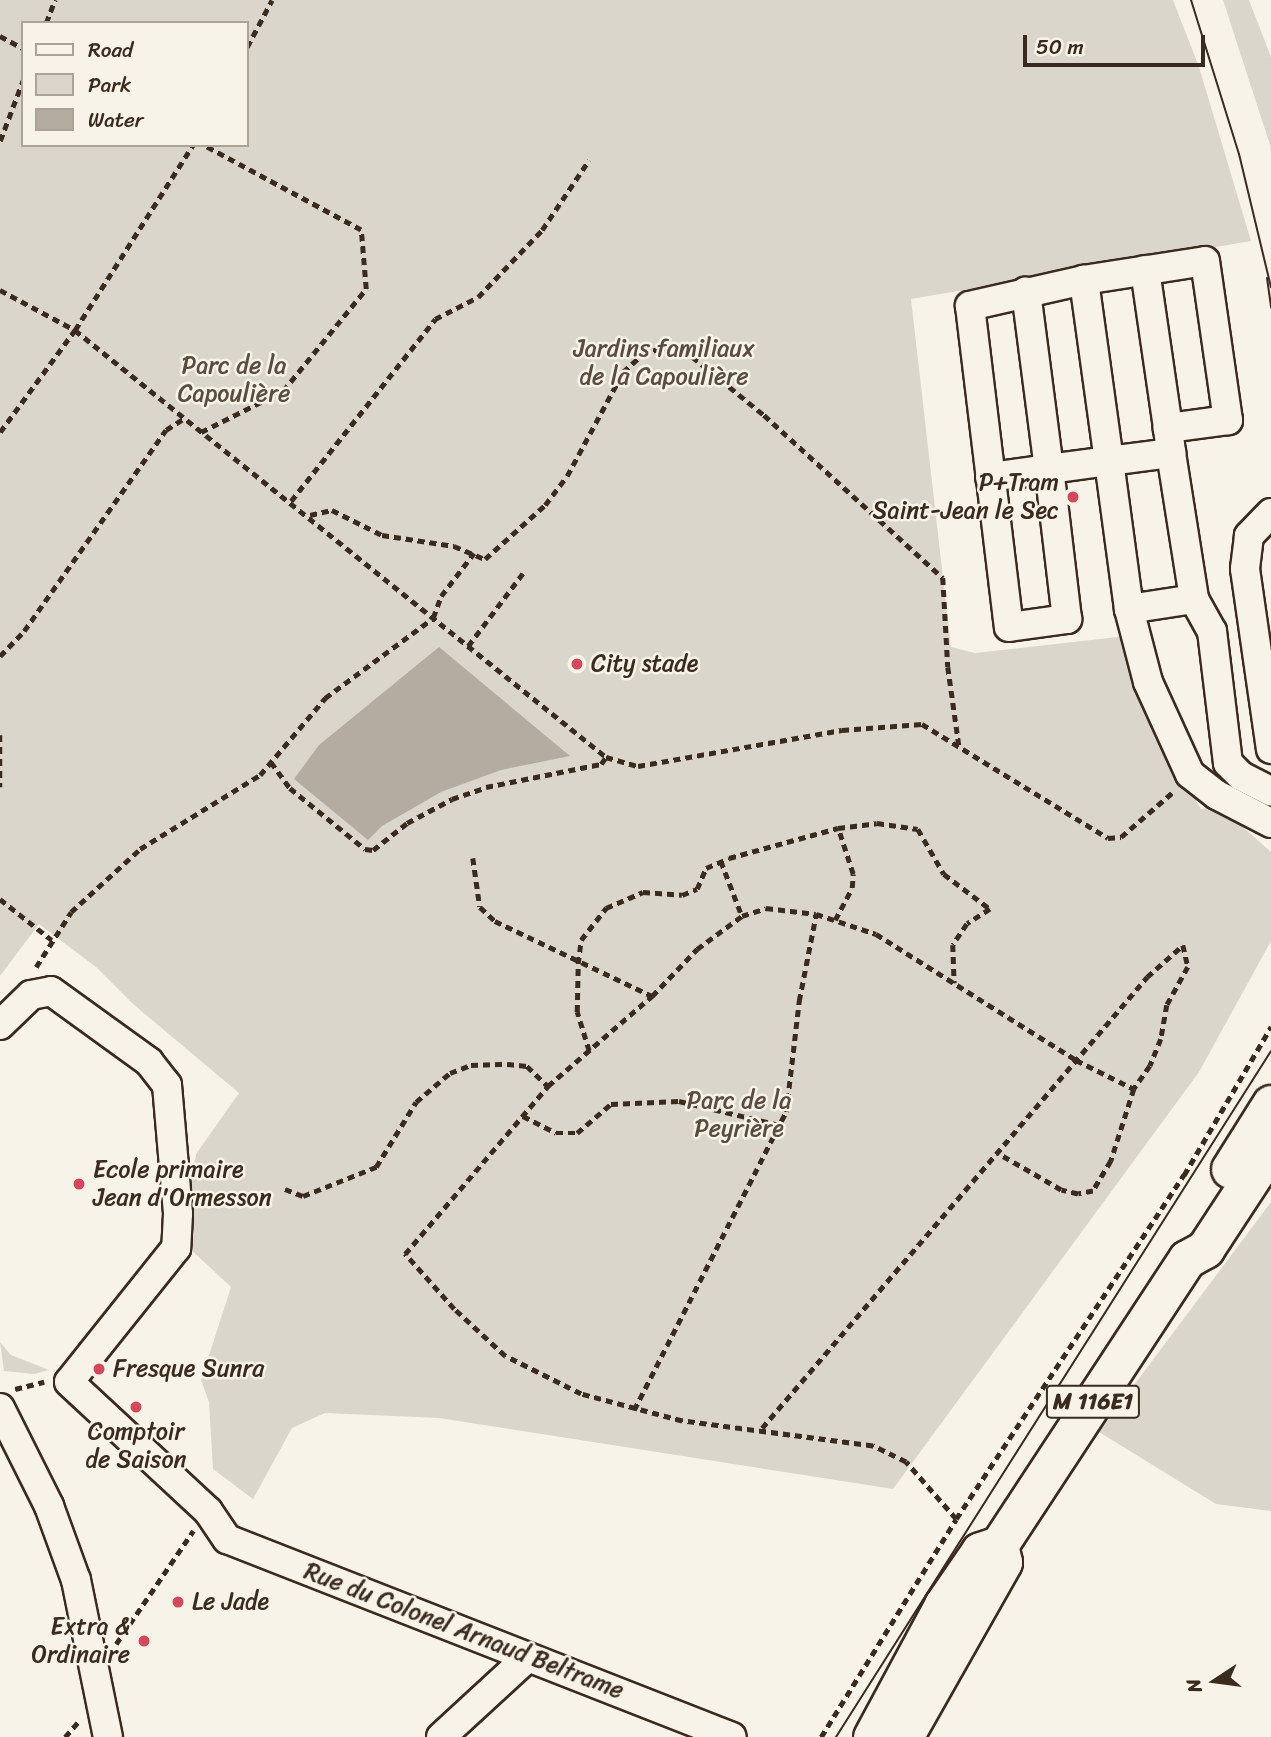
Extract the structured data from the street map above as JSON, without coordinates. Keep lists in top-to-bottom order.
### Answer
{
  "streets": {
    "main road": ["M 116E1"],
    "street": ["Rue du Colonel Arnaud Beltrame"]
  },
  "parks": ["Jardins familiaux de la Capoulière", "Parc de la Capoulière", "Parc de la Peyrière"],
  "places": [
    "P+Tram Saint-Jean le Sec",
    "City stade",
    "Ecole primaire Jean d'Ormesson",
    "Fresque Sunra",
    "Comptoir de Saison",
    "Le Jade",
    "Extra & Ordinaire"
  ],
  "legend": ["Road", "Park", "Water"],
  "scale_bar": "50 m",
  "north": "left"
}
